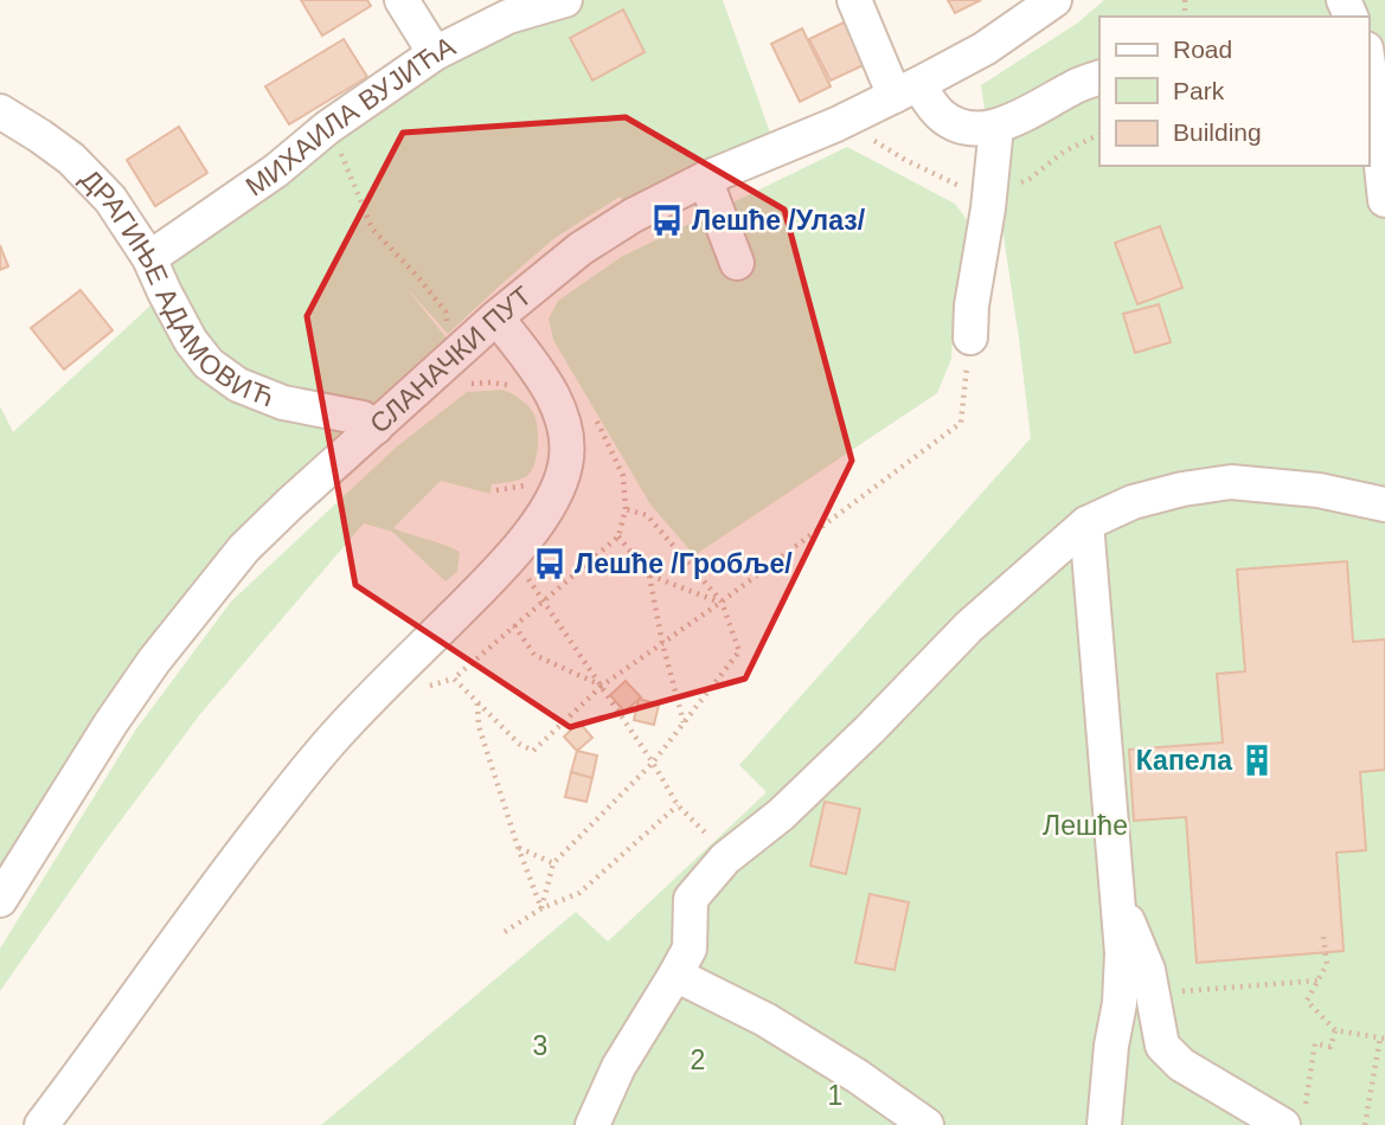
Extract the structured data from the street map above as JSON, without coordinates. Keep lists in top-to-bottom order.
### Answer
{
  "streets": {
    "street": ["МИХАИЛА ВУЈИЋА", "ДРАГИЊЕ АДАМОВИЋ", "СЛАНАЧКИ ПУТ"]
  },
  "crossings": [
    ["МИХАИЛА ВУЈИЋА", "ДРАГИЊЕ АДАМОВИЋ"],
    ["ДРАГИЊЕ АДАМОВИЋ", "СЛАНАЧКИ ПУТ"]
  ],
  "parks": [
    "Лешће",
    "3",
    "2",
    "1"
  ],
  "places": {
    "bus stop": ["Лешће /Улаз/", "Лешће /Гробље/"],
    "building": ["Капела"]
  },
  "legend": ["Road", "Park", "Building"]
}
